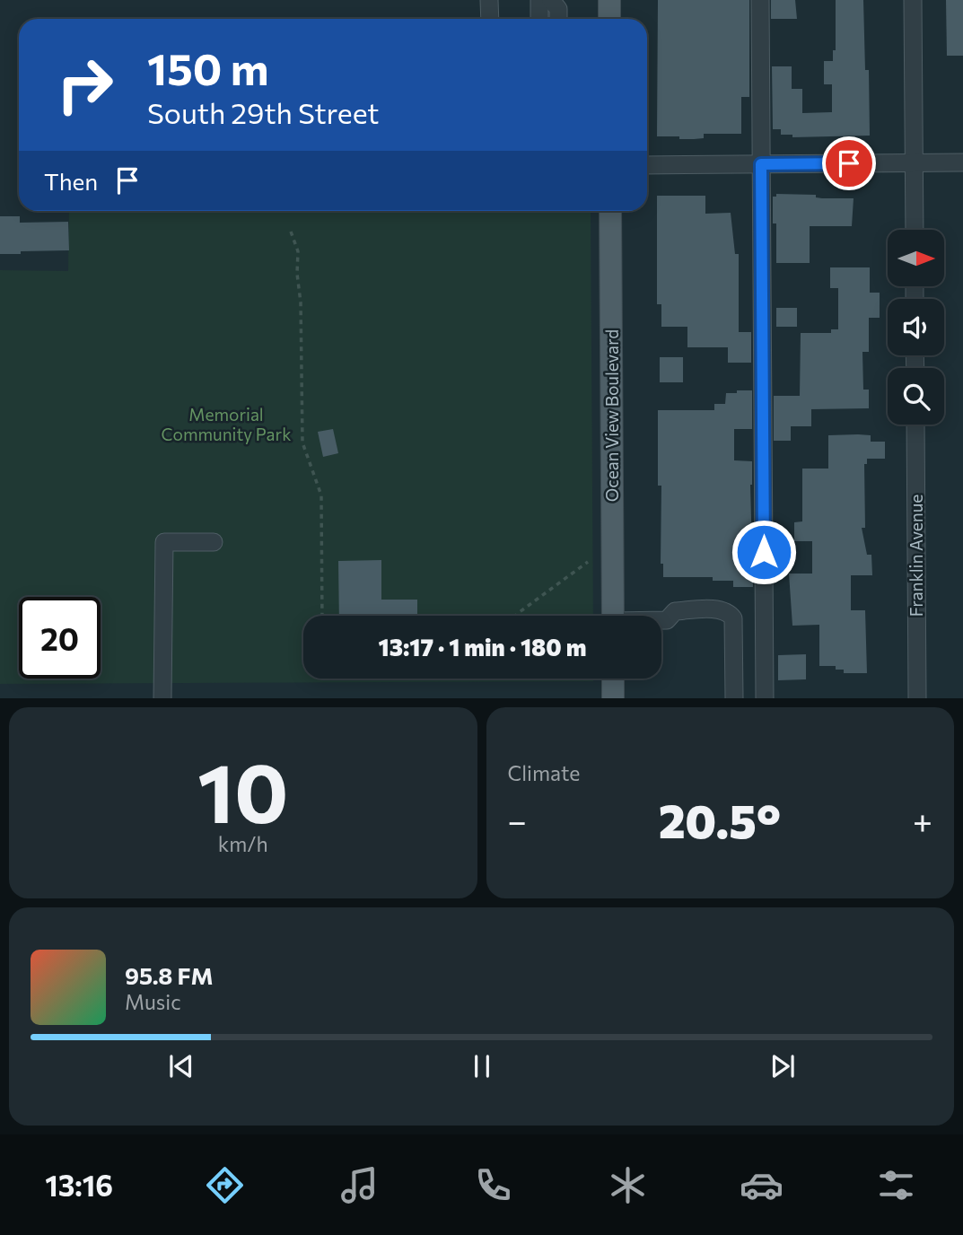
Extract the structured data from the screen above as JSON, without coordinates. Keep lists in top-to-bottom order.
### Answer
{
  "streets": {
    "main road": ["Ocean View Boulevard"],
    "street": ["Franklin Avenue"]
  },
  "parks": ["Memorial Community Park"],
  "north": "right",
  "page": {
    "turn": ["150 m", "South 29th Street"],
    "then": "Then",
    "limit": "20",
    "trip": "13:17 · 1 min · 180 m",
    "tile": [
      ["10", "km/h"],
      "Climate"
    ],
    "heat": ["−", "20.5°", "+"],
    "song": ["95.8 FM", "Music"],
    "tabs": "13:16"
  }
}
